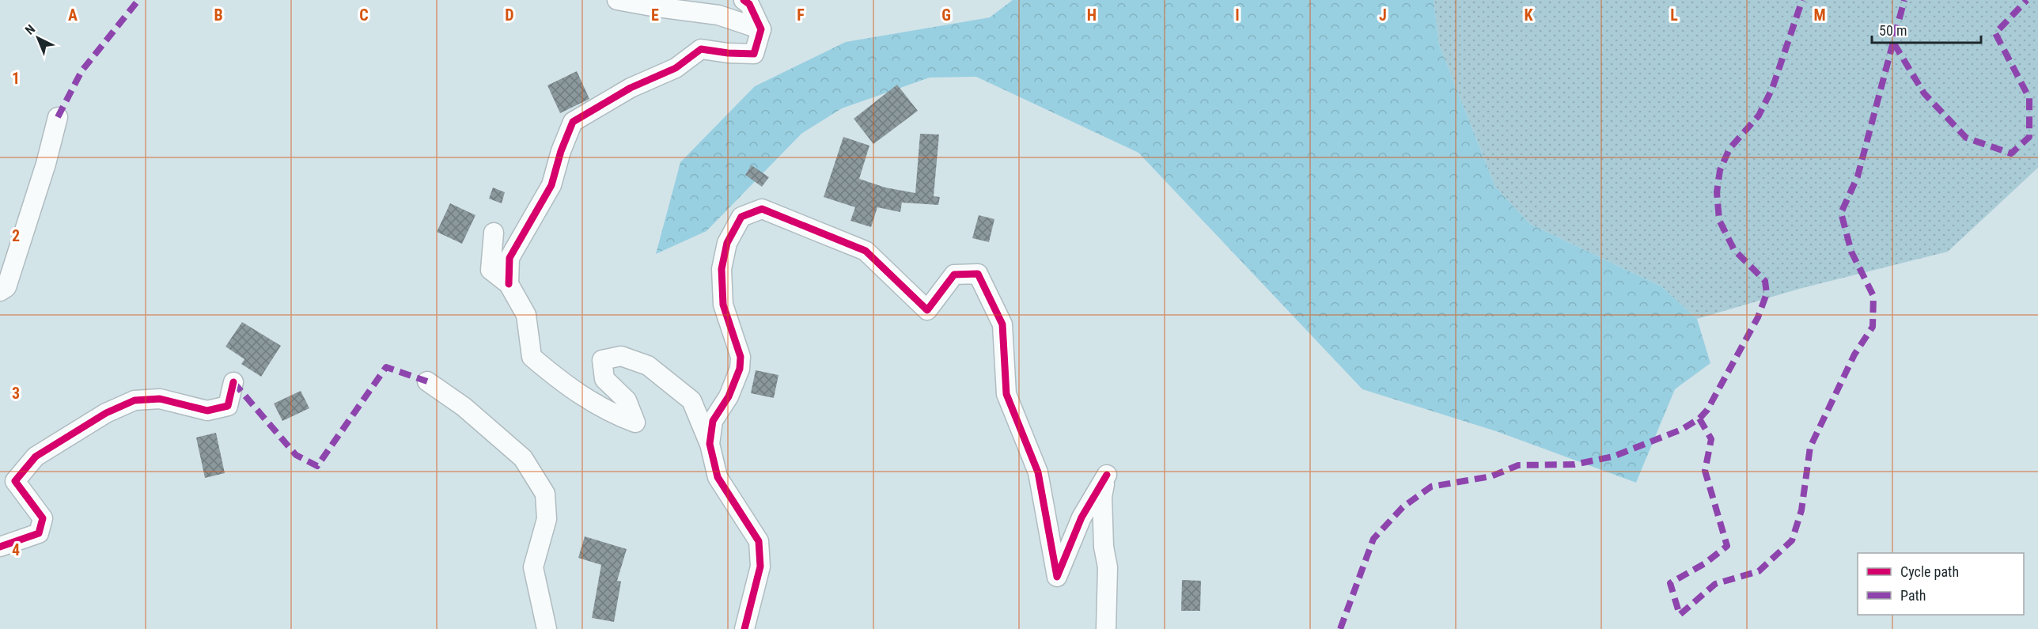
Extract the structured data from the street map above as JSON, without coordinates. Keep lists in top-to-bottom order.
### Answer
{
  "legend": ["Cycle path", "Path"],
  "scale_bar": "50 m",
  "north": "top left",
  "grid": {
    "columns": [
      "A",
      "B",
      "C",
      "D",
      "E",
      "F",
      "G",
      "H",
      "I",
      "J",
      "K",
      "L",
      "M"
    ],
    "rows": [
      "1",
      "2",
      "3",
      "4"
    ]
  }
}
